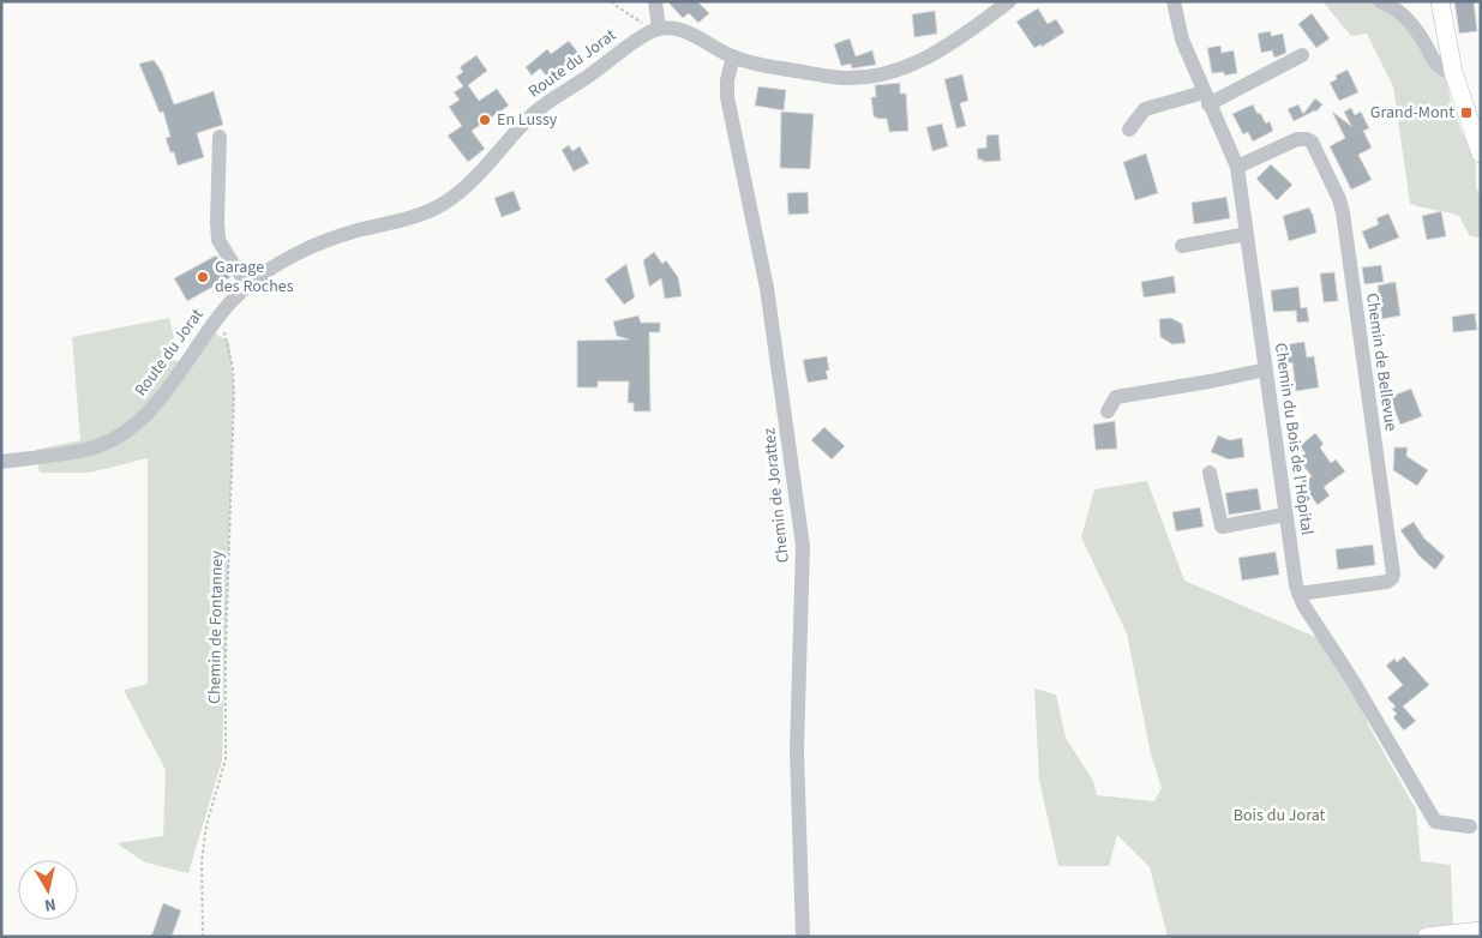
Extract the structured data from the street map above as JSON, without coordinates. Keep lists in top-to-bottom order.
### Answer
{
  "streets": {
    "street": [
      "Route du Jorat",
      "Chemin de Bellevue",
      "Chemin du Bois de l'Hôpital",
      "Chemin de Jorattez"
    ],
    "path": ["Chemin de Fontanney"]
  },
  "crossings": [
    ["Route du Jorat", "Chemin de Fontanney"],
    ["Chemin de Bellevue", "Chemin du Bois de l'Hôpital"]
  ],
  "parks": ["Bois du Jorat"],
  "places": {
    "transit": ["Grand-Mont"],
    "other": ["En Lussy", "Garage des Roches"]
  },
  "north": "bottom"
}
